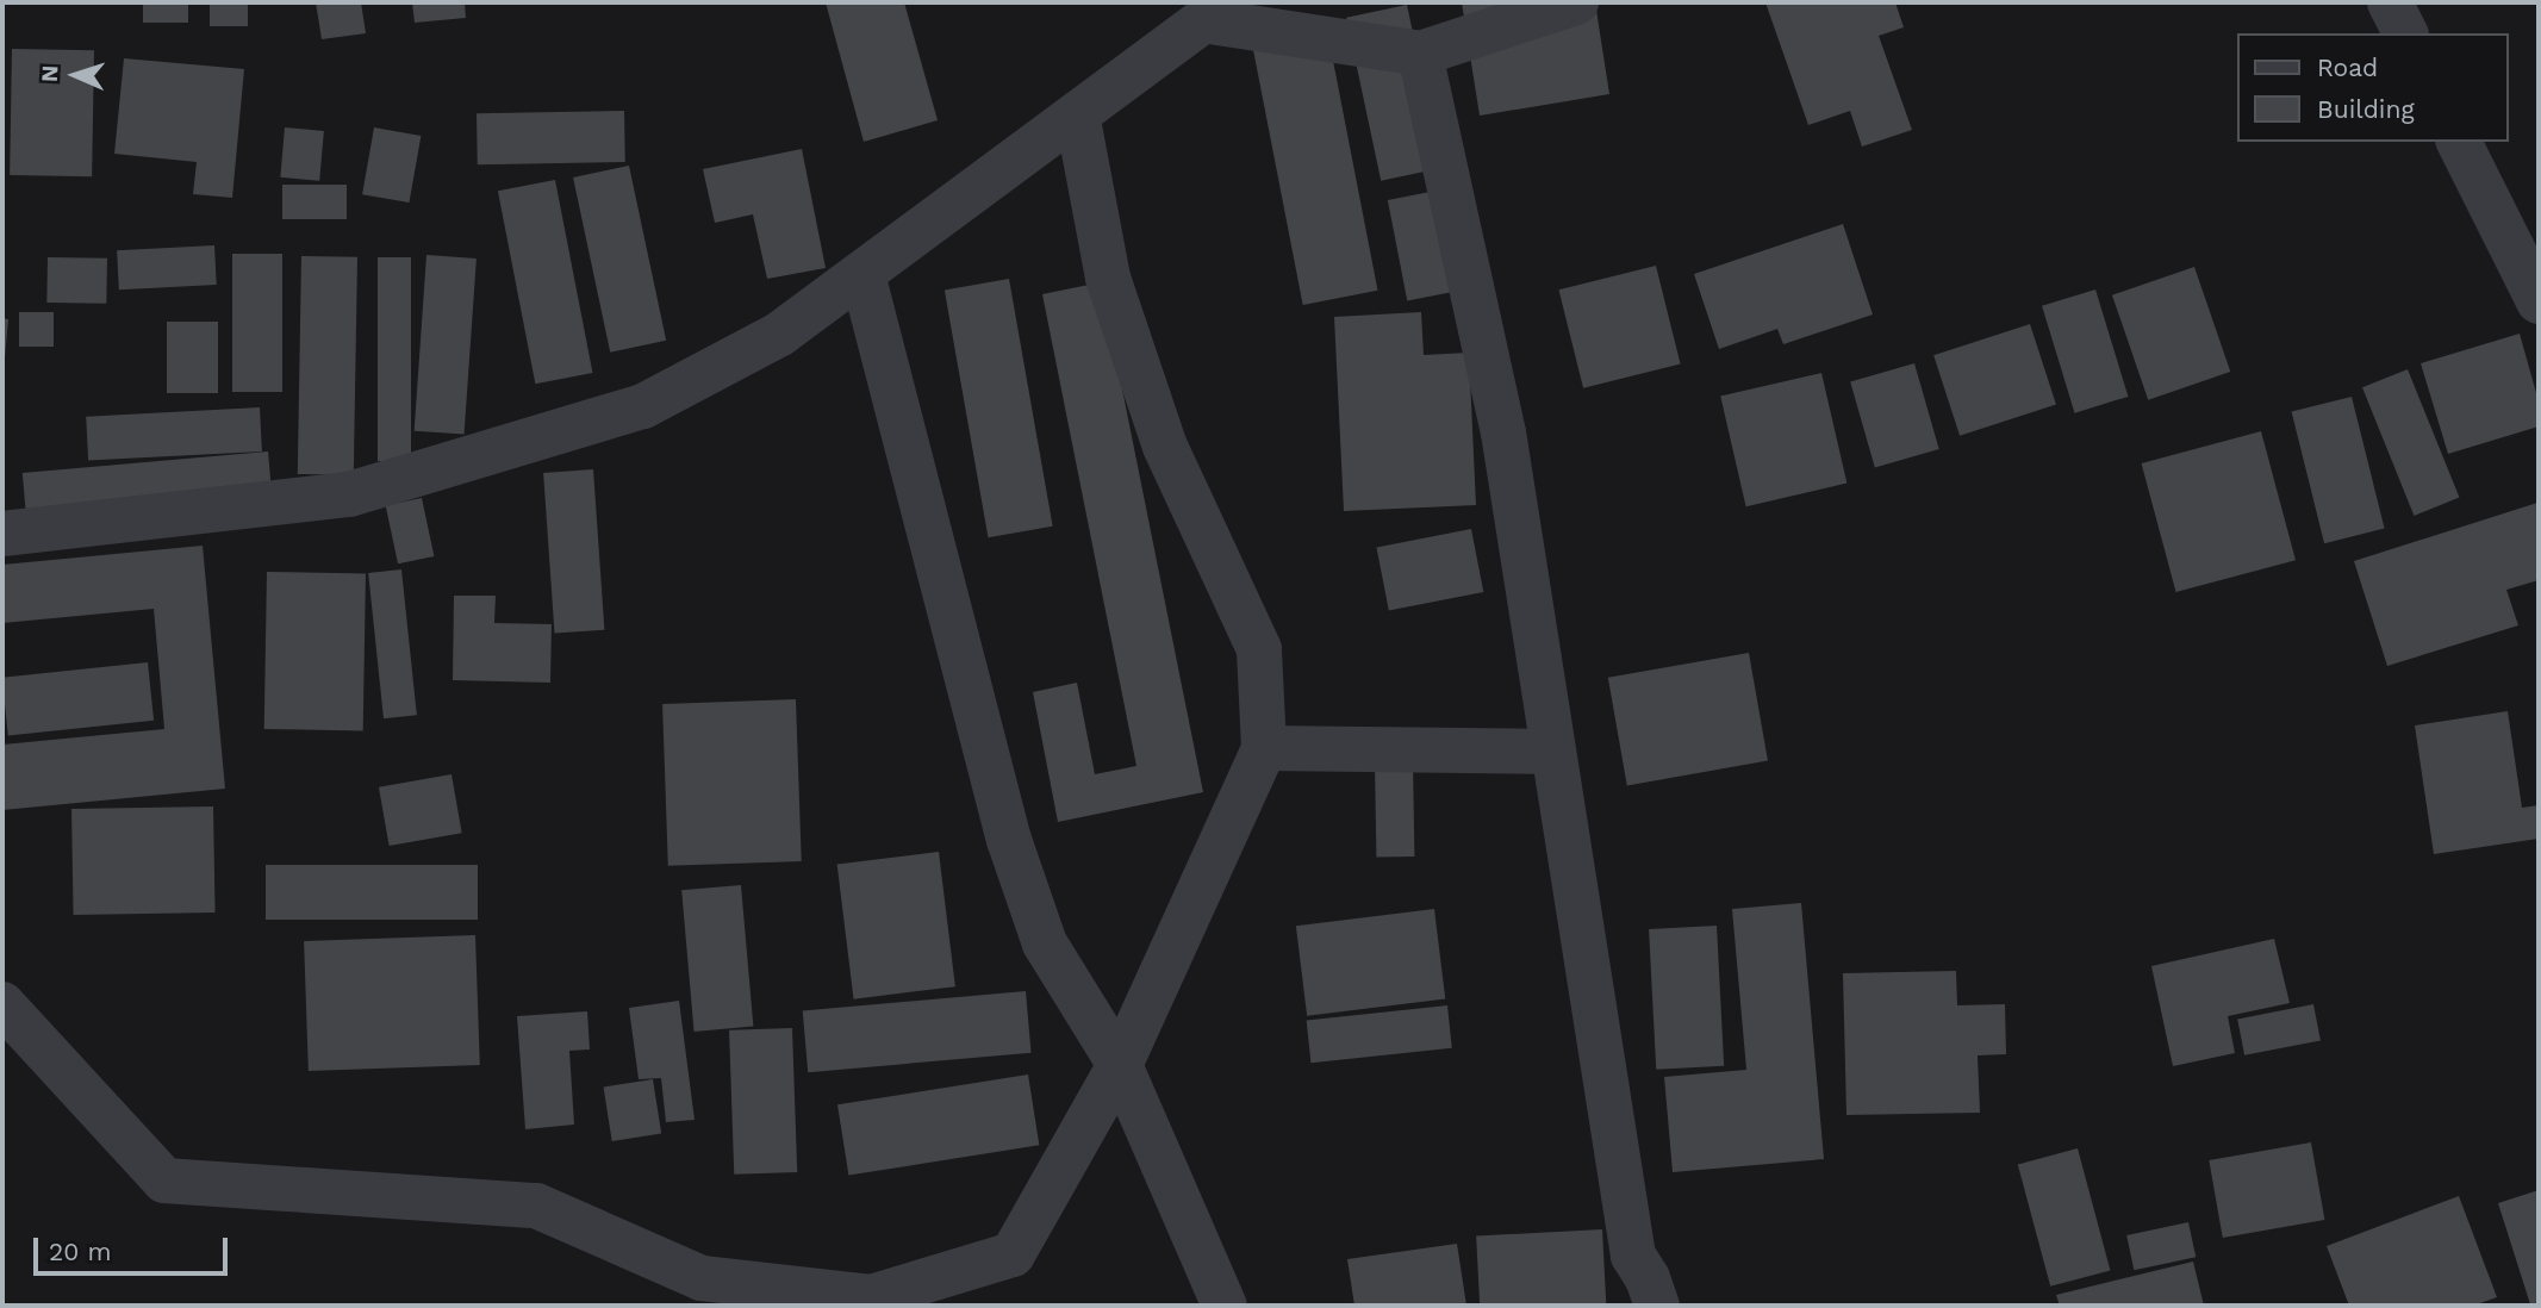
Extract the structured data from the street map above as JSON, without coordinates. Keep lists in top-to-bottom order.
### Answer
{
  "legend": ["Road", "Building"],
  "scale_bar": "20 m",
  "north": "left"
}
